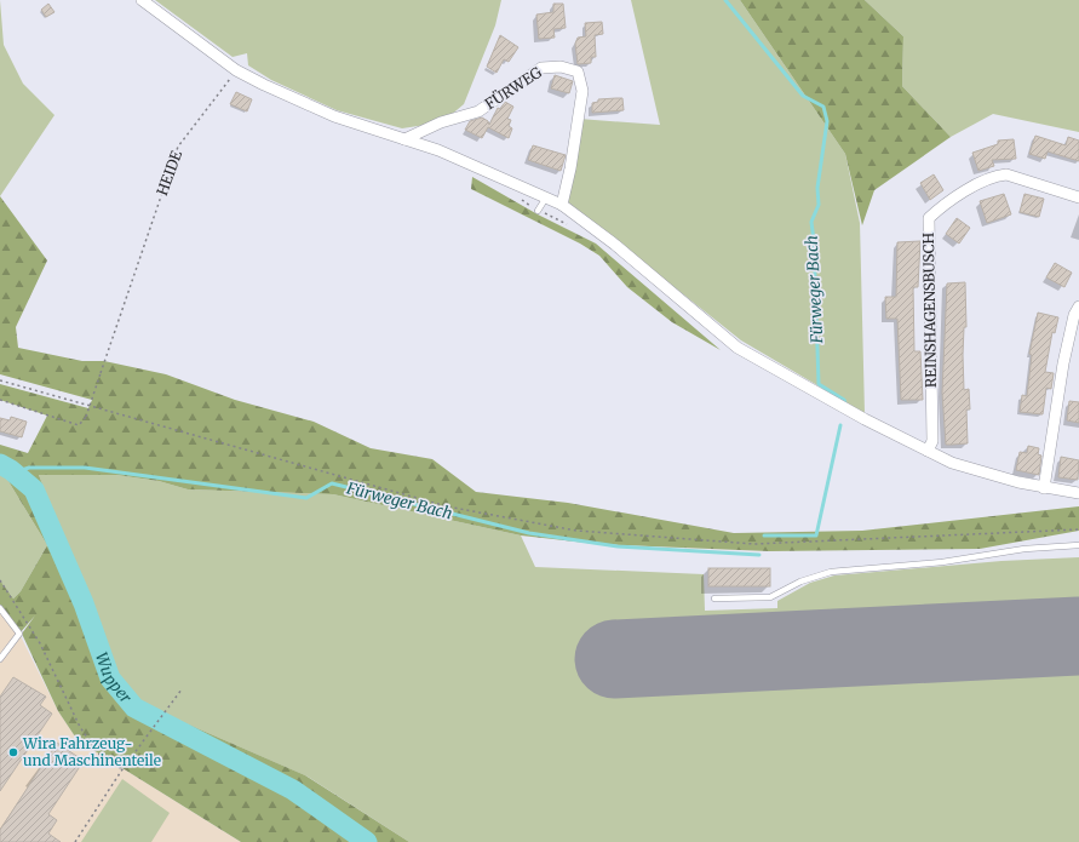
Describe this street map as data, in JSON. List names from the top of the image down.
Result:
{
  "streets": {
    "street": ["FÜRWEG", "REINSHAGENSBUSCH"],
    "path": ["HEIDE"]
  },
  "water": ["Fürweger Bach", "Wupper"],
  "places": ["Wira Fahrzeug- und Maschinenteile"]
}
